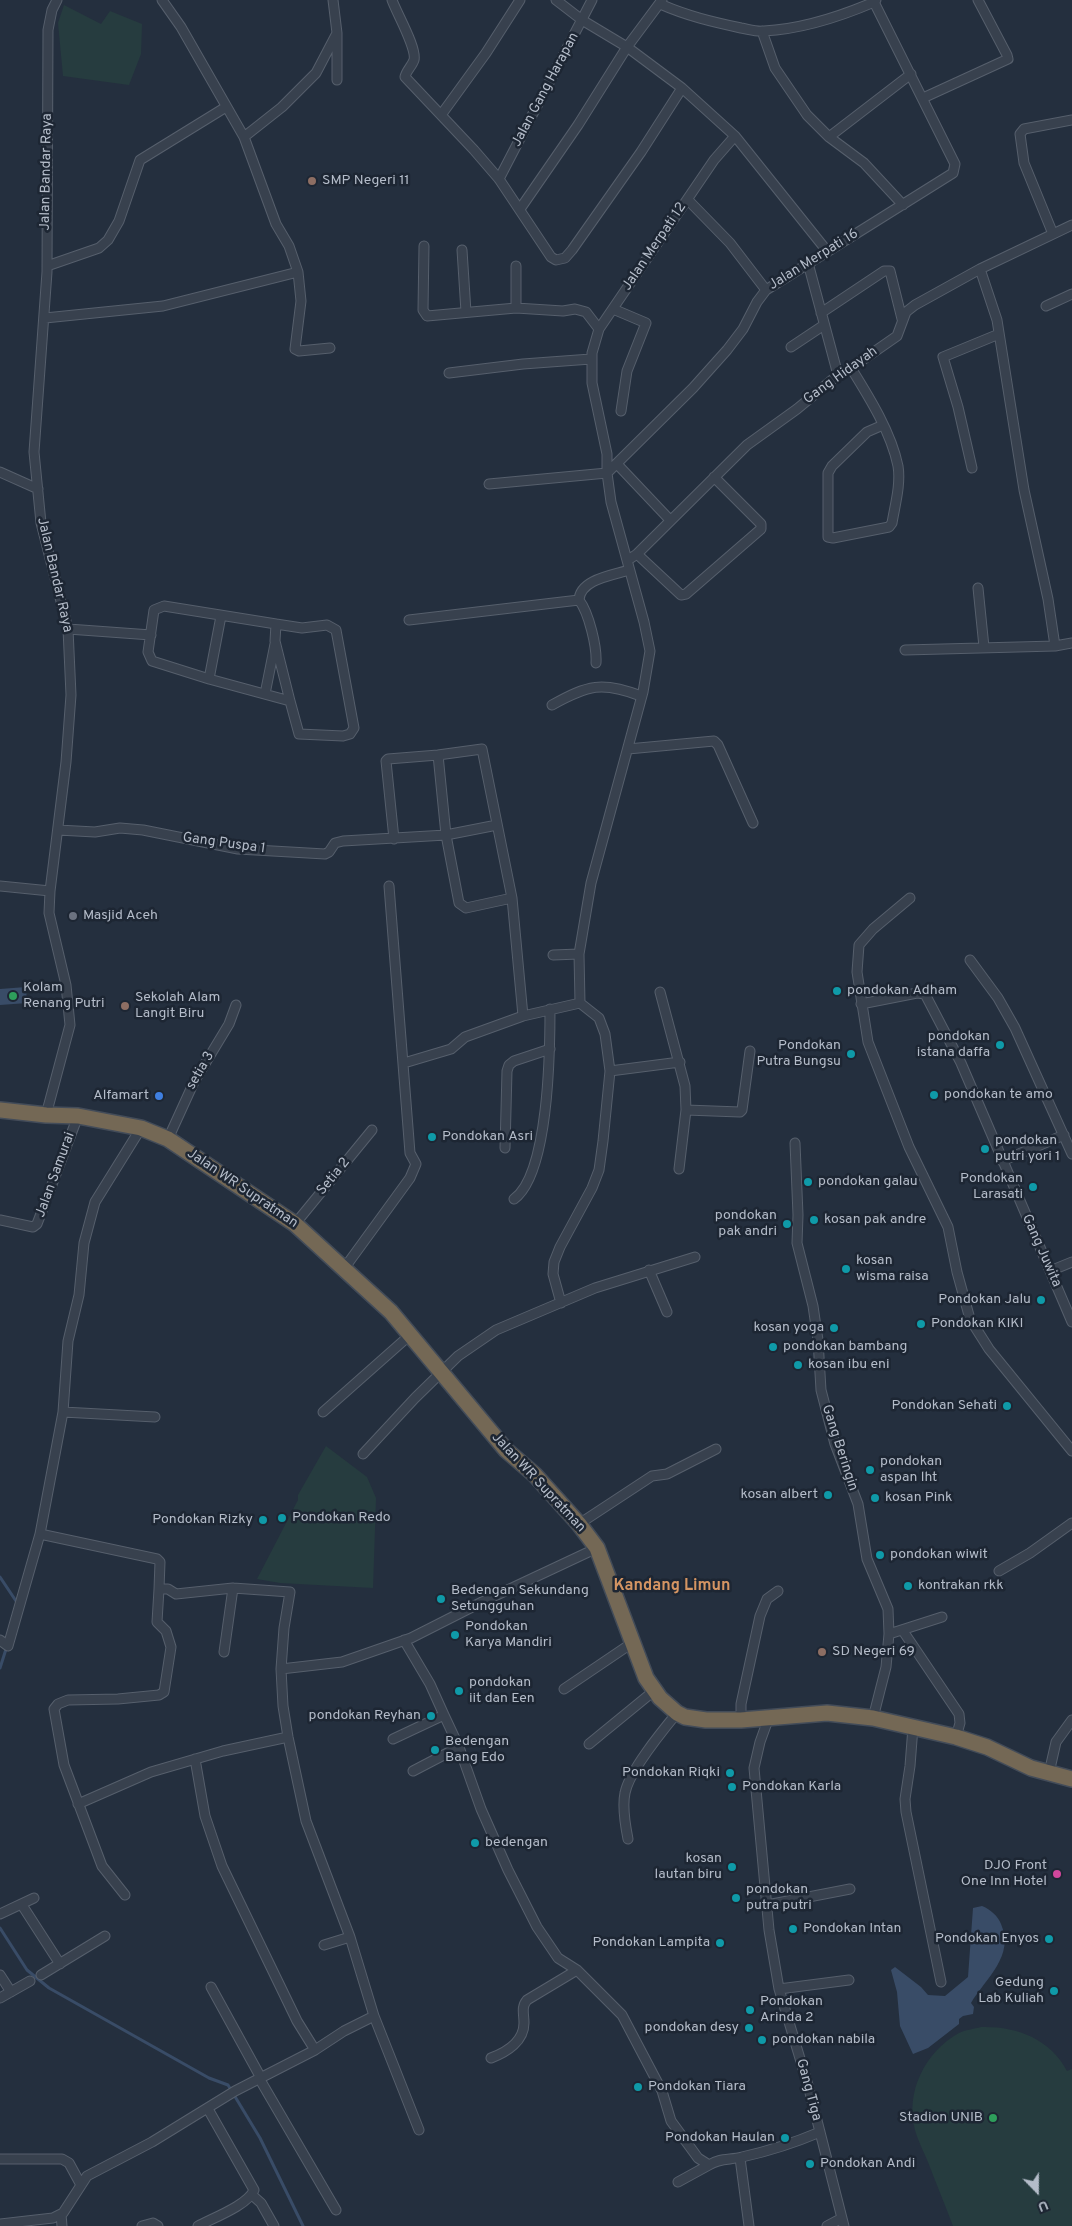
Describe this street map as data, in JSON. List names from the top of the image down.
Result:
{
  "streets": {
    "highway": ["Jalan WR Supratman"],
    "street": [
      "Jalan Gang Harapan",
      "Jalan Bandar Raya",
      "Jalan Merpati 12",
      "Jalan Merpati 16",
      "Gang Hidayah",
      "Gang Puspa 1",
      "setia 3",
      "Jalan Samurai",
      "Setia 2",
      "Gang Juwita",
      "Gang Beringin",
      "Gang Tiga"
    ]
  },
  "crossings": [
    ["Jalan Bandar Raya", "Gang Puspa 1"],
    ["Jalan Bandar Raya", "Jalan WR Supratman"],
    ["Jalan Merpati 12", "Jalan Merpati 16"],
    ["Jalan Merpati 12", "Gang Hidayah"],
    ["setia 3", "Jalan WR Supratman"],
    ["Jalan Samurai", "Jalan WR Supratman"],
    ["Setia 2", "Jalan WR Supratman"],
    ["Jalan WR Supratman", "Gang Beringin"],
    ["Jalan WR Supratman", "Gang Tiga"]
  ],
  "districts": ["Kandang Limun"],
  "places": [
    "SMP Negeri 11",
    "Masjid Aceh",
    "pondokan Adham",
    "Kolam Renang Putri",
    "Sekolah Alam Langit Biru",
    "pondokan istana daffa",
    "Pondokan Putra Bungsu",
    "pondokan te amo",
    "Alfamart",
    "Pondokan Asri",
    "pondokan putri yori 1",
    "pondokan galau",
    "Pondokan Larasati",
    "kosan pak andre",
    "pondokan pak andri",
    "kosan wisma raisa",
    "Pondokan Jalu",
    "Pondokan KIKI",
    "kosan yoga",
    "pondokan bambang",
    "kosan ibu eni",
    "Pondokan Sehati",
    "pondokan aspan lht",
    "kosan albert",
    "kosan Pink",
    "Pondokan Redo",
    "Pondokan Rizky",
    "pondokan wiwit",
    "kontrakan rkk",
    "Bedengan Sekundang Setungguhan",
    "Pondokan Karya Mandiri",
    "SD Negeri 69",
    "pondokan iit dan Een",
    "pondokan Reyhan",
    "Bedengan Bang Edo",
    "Pondokan Riqki",
    "Pondokan Karla",
    "bedengan",
    "kosan lautan biru",
    "DJO Front One Inn Hotel",
    "pondokan putra putri",
    "Pondokan Intan",
    "Pondokan Enyos",
    "Pondokan Lampita",
    "Gedung Lab Kuliah",
    "Pondokan Arinda 2",
    "pondokan desy",
    "pondokan nabila",
    "Pondokan Tiara",
    "Stadion UNIB",
    "Pondokan Haulan",
    "Pondokan Andi"
  ],
  "north": "bottom"
}
